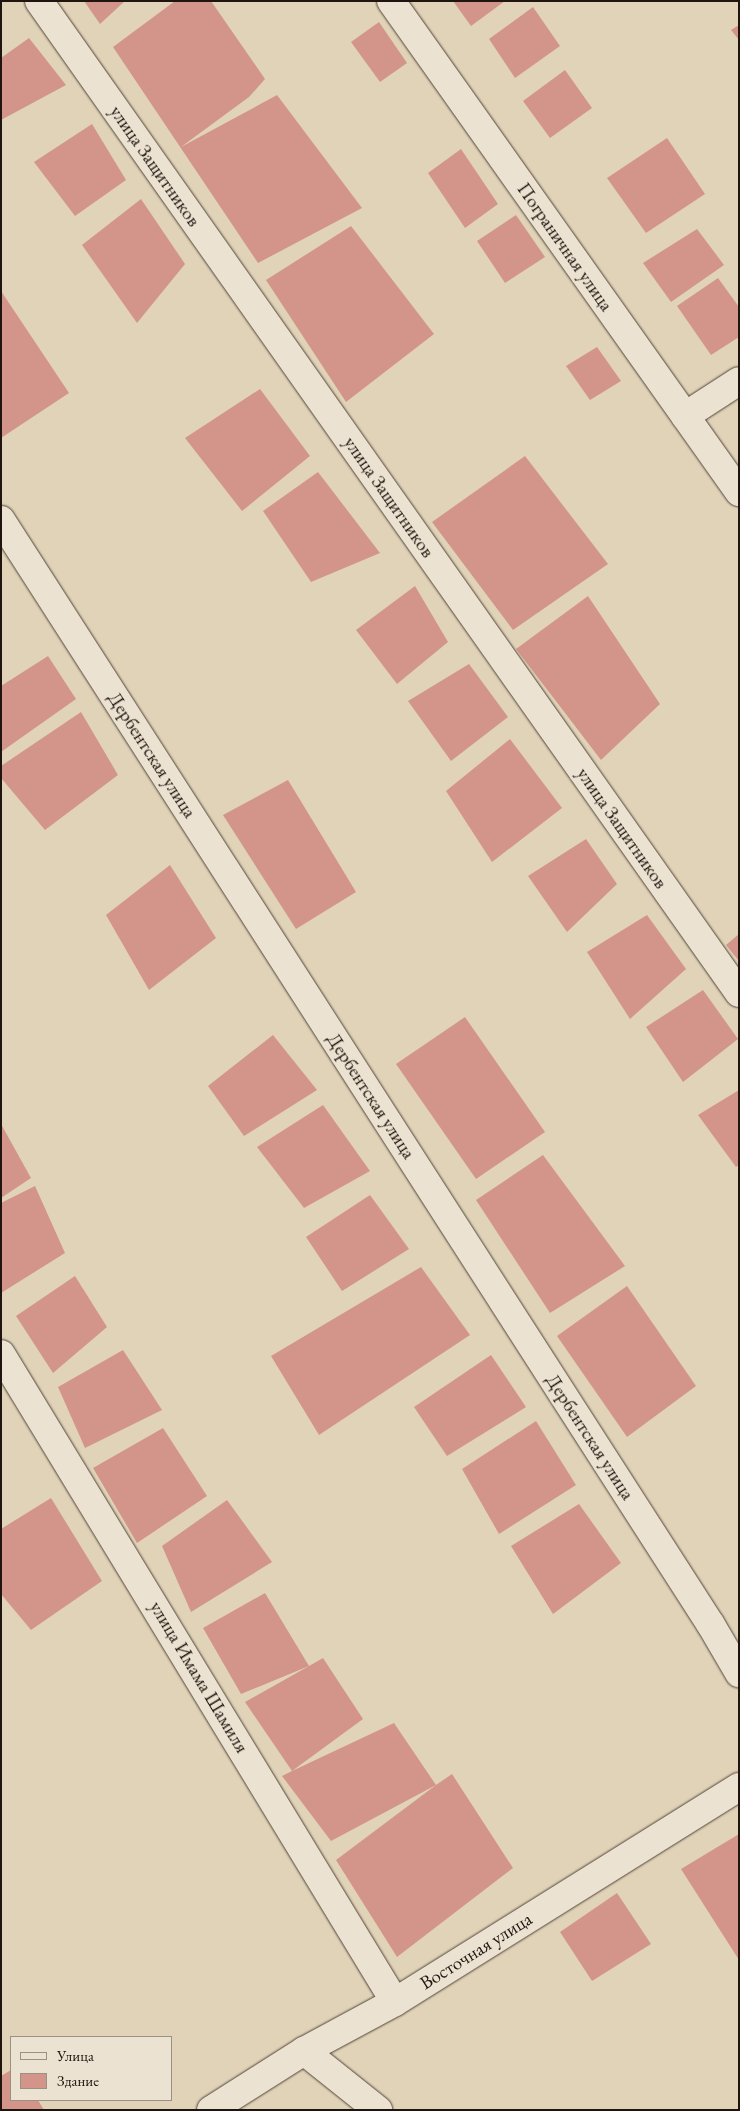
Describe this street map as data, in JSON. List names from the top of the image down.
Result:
{
  "streets": {
    "street": [
      "улица Защитников",
      "Пограничная улица",
      "Дербентская улица",
      "улица Имама Шамиля",
      "Восточная улица"
    ]
  },
  "crossings": [
    ["улица Имама Шамиля", "Восточная улица"]
  ],
  "legend": ["Улица", "Здание"]
}
